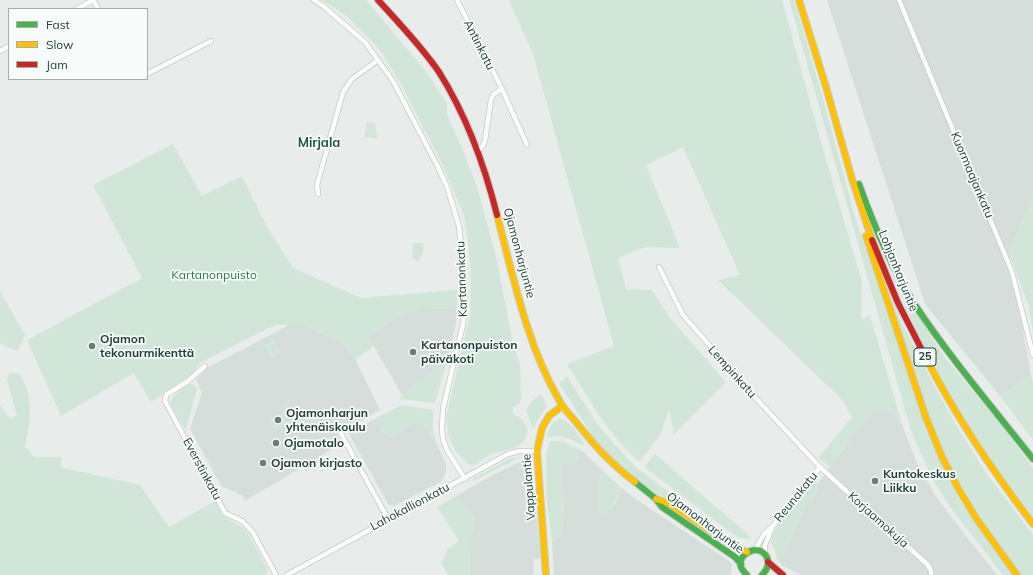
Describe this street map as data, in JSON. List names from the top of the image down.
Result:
{
  "streets": {
    "main road": [
      "Ojamonharjuntie",
      "Lohjanharjuntie",
      "25",
      "Vappulantie"
    ],
    "street": [
      "Antinkatu",
      "Kuormaajankatu",
      "Kartanonkatu",
      "Lempinkatu",
      "Everstinkatu",
      "Reunakatu",
      "Lahokallionkatu",
      "Korjaamokuja"
    ]
  },
  "crossings": [
    ["Ojamonharjuntie", "Vappulantie"],
    ["Kartanonkatu", "Lahokallionkatu"],
    ["Lempinkatu", "Reunakatu"],
    ["Lempinkatu", "Korjaamokuja"],
    ["Vappulantie", "Lahokallionkatu"],
    ["Reunakatu", "Korjaamokuja"]
  ],
  "districts": ["Mirjala"],
  "parks": ["Kartanonpuisto"],
  "places": [
    "Ojamon tekonurmikenttä",
    "Kartanonpuiston päiväkoti",
    "Ojamonharjun yhtenäiskoulu",
    "Ojamotalo",
    "Ojamon kirjasto",
    "Kuntokeskus Liikku"
  ],
  "legend": ["Fast", "Slow", "Jam"]
}
